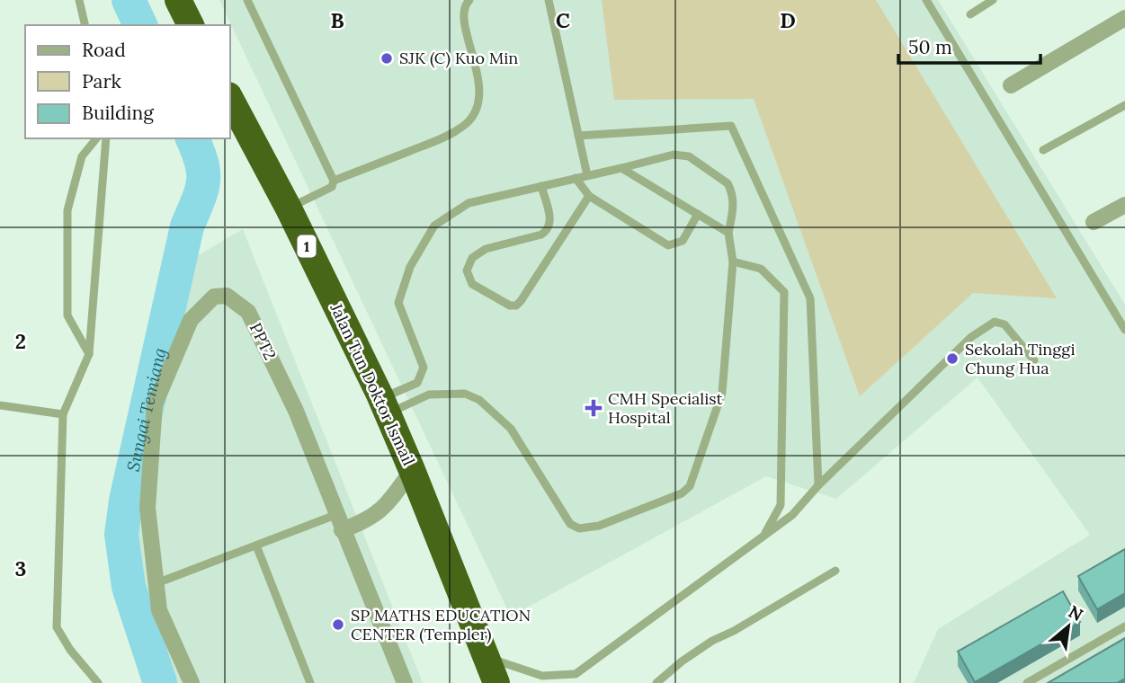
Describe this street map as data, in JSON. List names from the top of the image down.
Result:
{
  "streets": {
    "highway": ["1", "Jalan Tun Doktor Ismail"],
    "street": ["PPT2"]
  },
  "water": ["Sungai Temiang"],
  "places": {
    "other": ["SJK (C) Kuo Min", "Sekolah Tinggi Chung Hua", "SP MATHS EDUCATION CENTER (Templer)"],
    "health": ["CMH Specialist Hospital"]
  },
  "legend": ["Road", "Park", "Building"],
  "scale_bar": "50 m",
  "north": "top right",
  "grid": {
    "columns": ["B", "C", "D"],
    "rows": ["2", "3"]
  }
}
